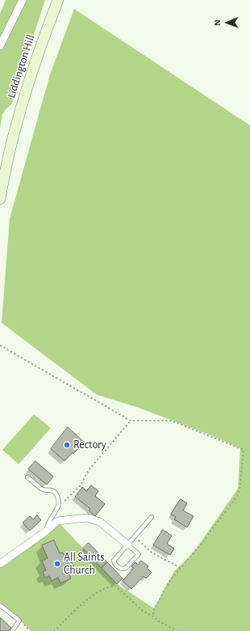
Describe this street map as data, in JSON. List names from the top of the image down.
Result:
{
  "streets": {
    "main road": ["Liddington Hill"]
  },
  "places": ["Rectory", "All Saints Church"],
  "north": "left"
}
